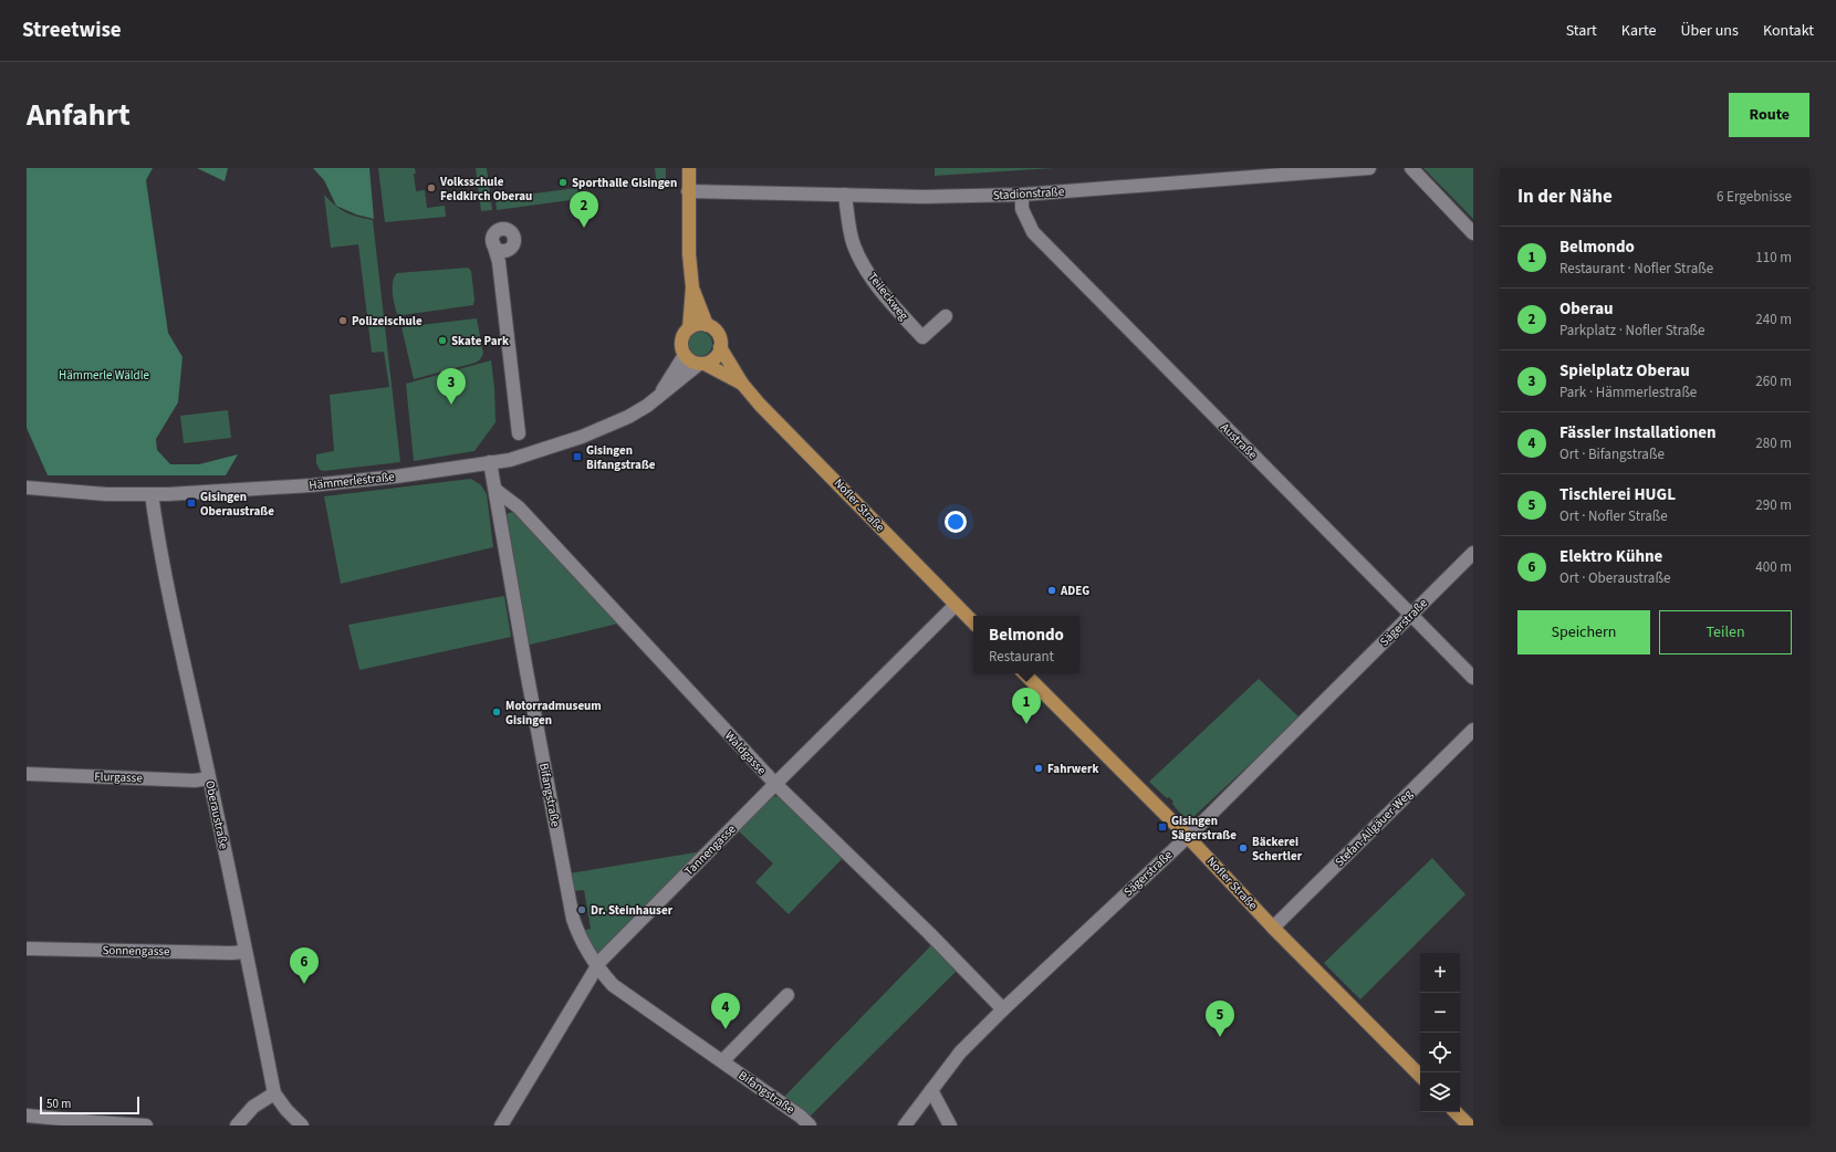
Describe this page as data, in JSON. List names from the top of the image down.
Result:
{
  "streets": {
    "main road": ["Nofler Straße"],
    "street": [
      "Stadionstraße",
      "Teileckweg",
      "Austraße",
      "Hämmerlestraße",
      "Sägerstraße",
      "Waldgasse",
      "Flurgasse",
      "Bifangstraße",
      "Oberaustraße",
      "Stefan-Allgäuer-Weg",
      "Tannengasse",
      "Sonnengasse"
    ]
  },
  "crossings": [
    ["Stadionstraße", "Teileckweg"],
    ["Stadionstraße", "Austraße"],
    ["Stadionstraße", "Nofler Straße"],
    ["Austraße", "Sägerstraße"],
    ["Hämmerlestraße", "Nofler Straße"],
    ["Hämmerlestraße", "Bifangstraße"],
    ["Hämmerlestraße", "Oberaustraße"],
    ["Nofler Straße", "Sägerstraße"],
    ["Nofler Straße", "Stefan-Allgäuer-Weg"],
    ["Nofler Straße", "Tannengasse"],
    ["Sägerstraße", "Waldgasse"],
    ["Waldgasse", "Bifangstraße"],
    ["Waldgasse", "Tannengasse"],
    ["Flurgasse", "Oberaustraße"],
    ["Bifangstraße", "Tannengasse"],
    ["Oberaustraße", "Sonnengasse"]
  ],
  "parks": ["Hämmerle Wäldle"],
  "places": {
    "other": [
      "Sporthalle Gisingen",
      "Volksschule Feldkirch Oberau",
      "Polizeischule",
      "Skate Park",
      "ADEG",
      "Motorradmuseum Gisingen",
      "Fahrwerk",
      "Bäckerei Schertler",
      "Dr. Steinhauser"
    ],
    "transit": ["Gisingen Bifangstraße", "Gisingen Oberaustraße", "Gisingen Sägerstraße"]
  },
  "scale_bar": "50 m",
  "page": {
    "header": "Streetwise",
    "nav": [
      "Start",
      "Karte",
      "Über uns",
      "Kontakt"
    ],
    "title": "Anfahrt",
    "buttons": [
      "Route",
      ["Speichern", "Teilen"]
    ],
    "heading": ["In der Nähe", "6 Ergebnisse"],
    "pins": [
      "2",
      "3",
      "1",
      "6",
      "4",
      "5"
    ],
    "list": [
      {
        "mark": "1",
        "name": "Belmondo",
        "note": "Restaurant · Nofler Straße",
        "value": "110 m"
      },
      {
        "mark": "2",
        "name": "Oberau",
        "note": "Parkplatz · Nofler Straße",
        "value": "240 m"
      },
      {
        "mark": "3",
        "name": "Spielplatz Oberau",
        "note": "Park · Hämmerlestraße",
        "value": "260 m"
      },
      {
        "mark": "4",
        "name": "Fässler Installationen",
        "note": "Ort · Bifangstraße",
        "value": "280 m"
      },
      {
        "mark": "5",
        "name": "Tischlerei HUGL",
        "note": "Ort · Nofler Straße",
        "value": "290 m"
      },
      {
        "mark": "6",
        "name": "Elektro Kühne",
        "note": "Ort · Oberaustraße",
        "value": "400 m"
      }
    ],
    "popup": ["Belmondo", "Restaurant"],
    "map_buttons": ["+", "−"],
    "scale": "50 m"
  }
}
